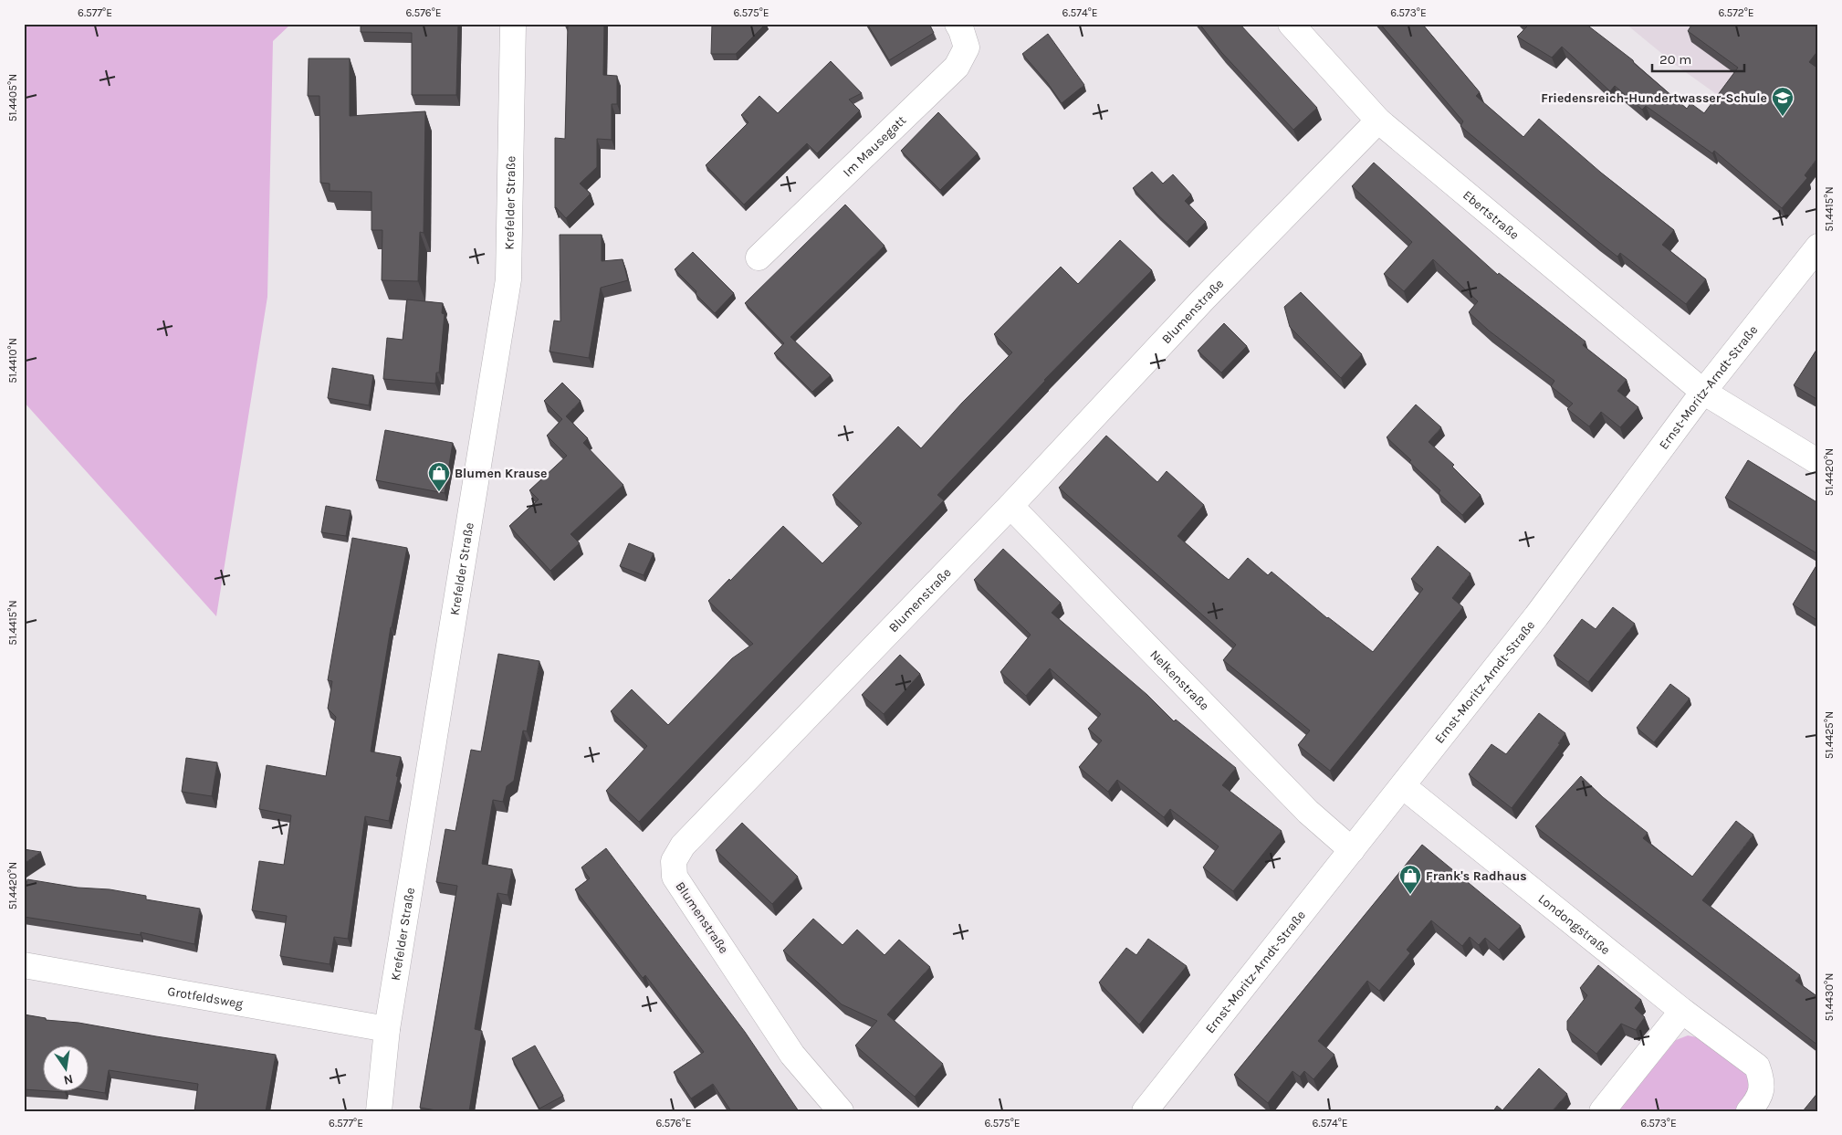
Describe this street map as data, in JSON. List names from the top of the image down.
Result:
{
  "streets": {
    "street": [
      "Im Mausegatt",
      "Krefelder Straße",
      "Ebertstraße",
      "Blumenstraße",
      "Ernst-Moritz-Arndt-Straße",
      "Nelkenstraße",
      "Londongstraße",
      "Grotfeldsweg"
    ]
  },
  "crossings": [
    ["Krefelder Straße", "Grotfeldsweg"],
    ["Ebertstraße", "Blumenstraße"],
    ["Ebertstraße", "Ernst-Moritz-Arndt-Straße"],
    ["Blumenstraße", "Nelkenstraße"],
    ["Ernst-Moritz-Arndt-Straße", "Nelkenstraße"],
    ["Ernst-Moritz-Arndt-Straße", "Londongstraße"]
  ],
  "places": {
    "school or university": ["Friedensreich-Hundertwasser-Schule"],
    "shop": ["Blumen Krause", "Frank's Radhaus"]
  },
  "scale_bar": "20 m",
  "north": "bottom",
  "coordinates": [
    "6.577°E",
    "6.576°E",
    "6.575°E",
    "6.574°E",
    "6.573°E",
    "6.572°E",
    "51.4405°N",
    "51.4415°N",
    "51.4410°N",
    "51.4420°N",
    "51.4425°N",
    "51.4430°N"
  ]
}
